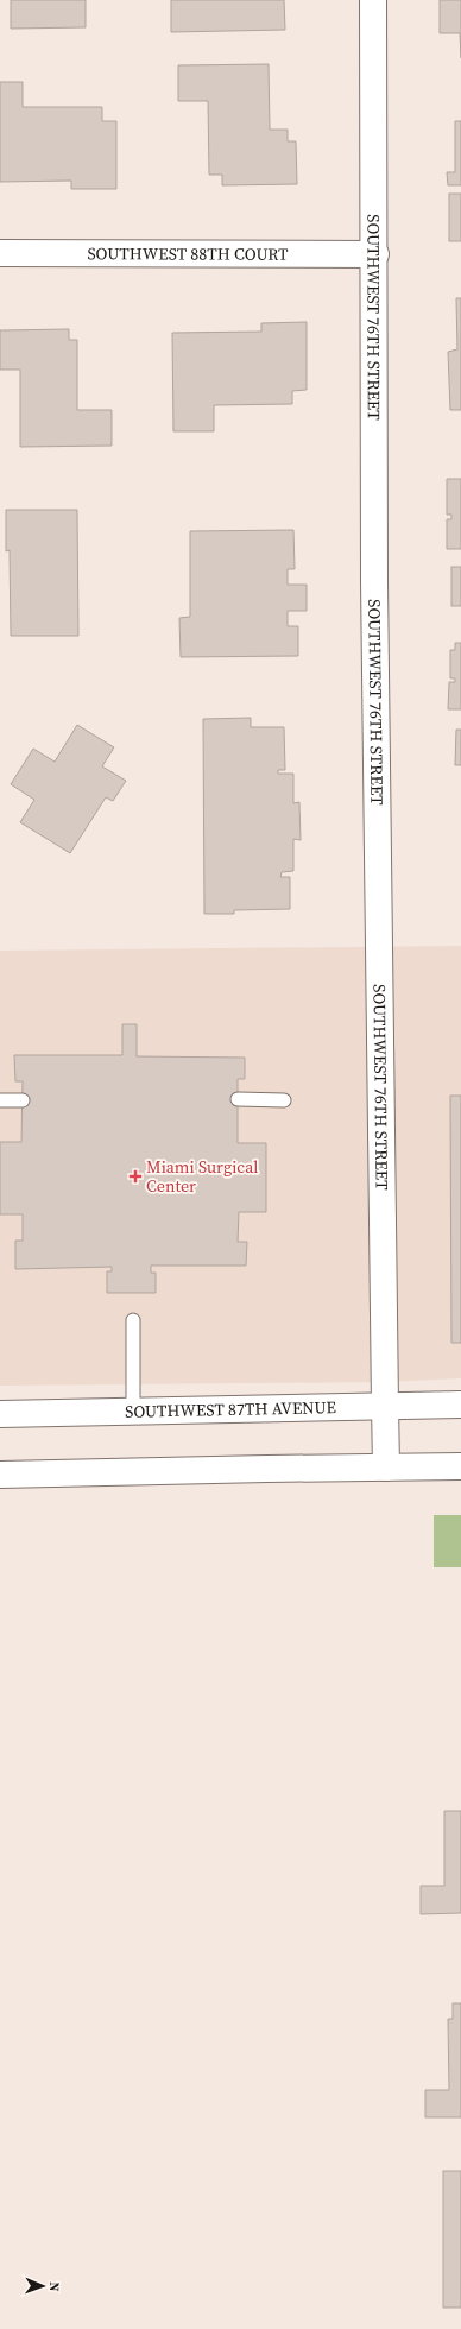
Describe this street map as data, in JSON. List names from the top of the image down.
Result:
{
  "streets": {
    "street": ["SOUTHWEST 88TH COURT", "SOUTHWEST 76TH STREET", "SOUTHWEST 87TH AVENUE"]
  },
  "crossings": [
    ["SOUTHWEST 88TH COURT", "SOUTHWEST 76TH STREET"],
    ["SOUTHWEST 76TH STREET", "SOUTHWEST 87TH AVENUE"]
  ],
  "places": {
    "health": ["Miami Surgical Center"]
  },
  "north": "right"
}
